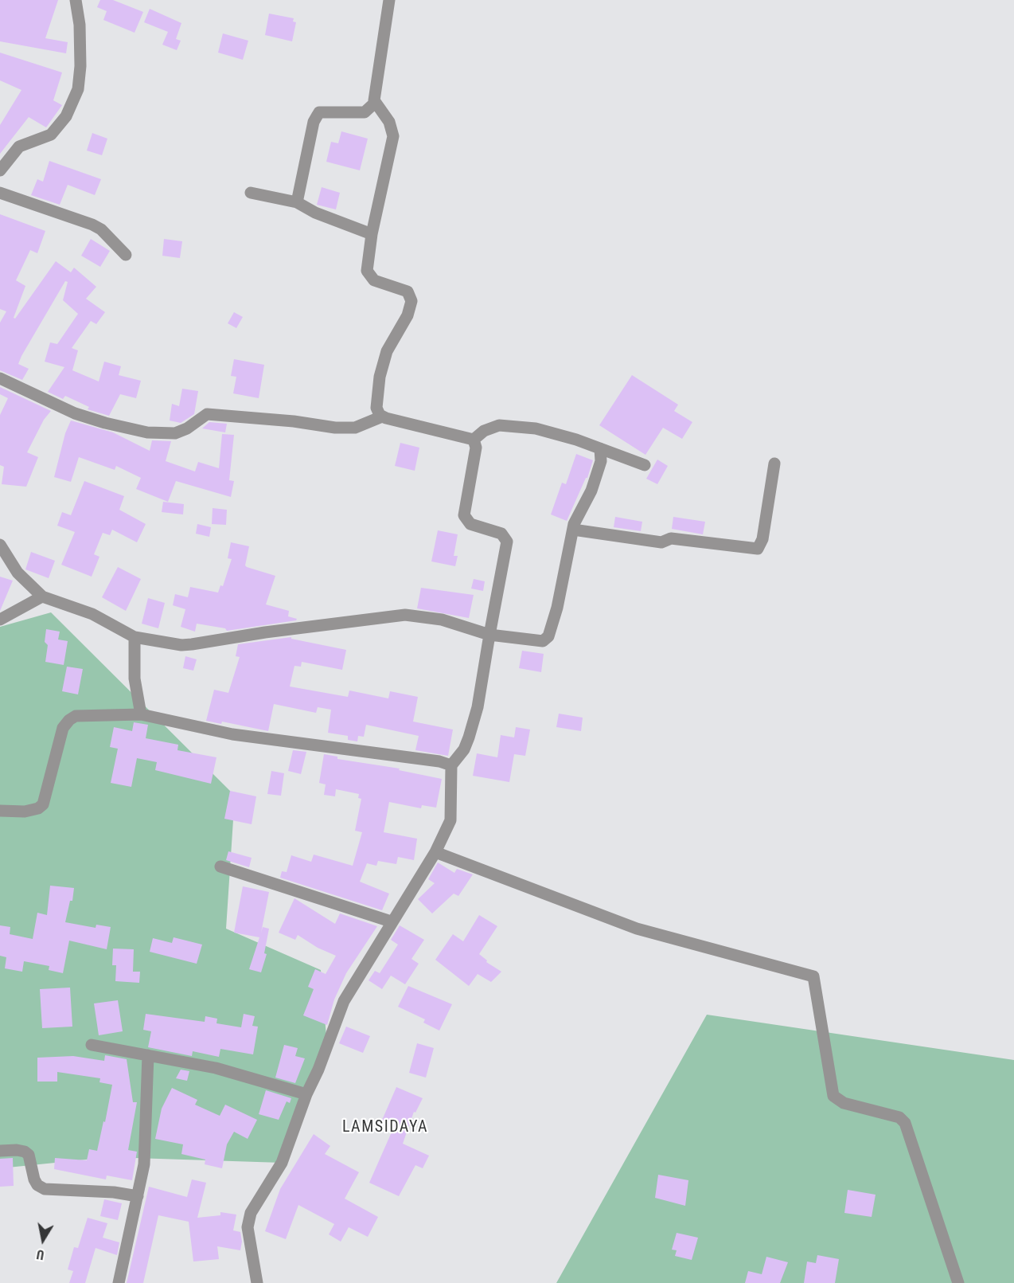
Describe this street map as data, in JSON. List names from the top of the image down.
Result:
{
  "districts": ["LAMSIDAYA"],
  "north": "bottom"
}
